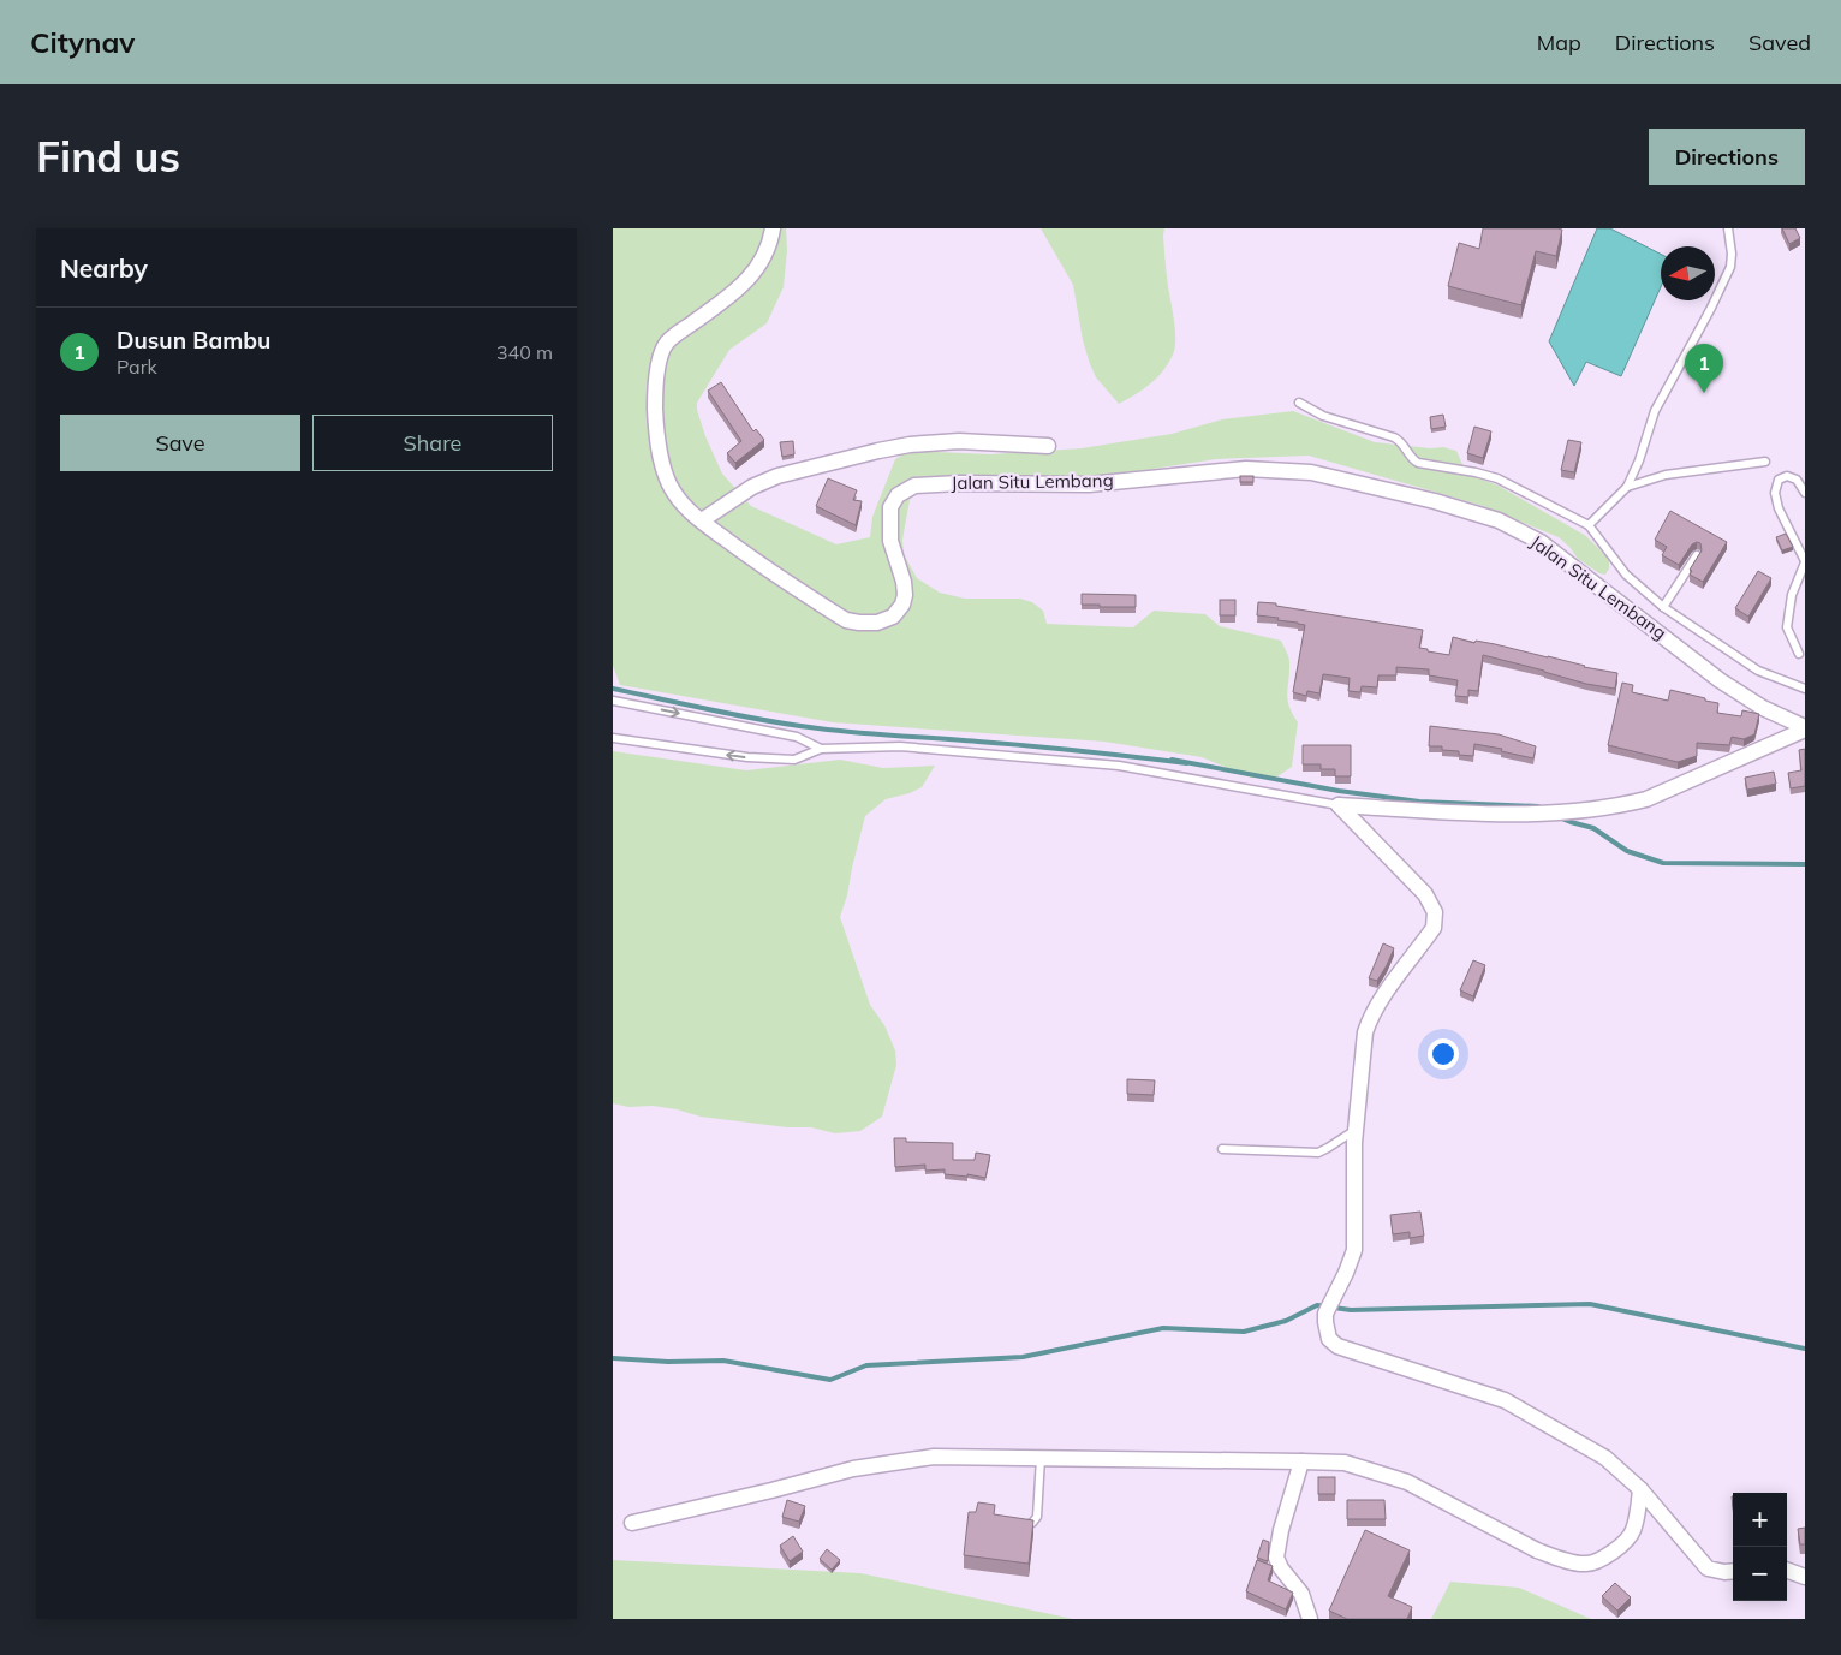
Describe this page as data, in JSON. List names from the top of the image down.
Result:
{
  "streets": {
    "street": ["Jalan Situ Lembang"]
  },
  "north": "left",
  "page": {
    "header": "Citynav",
    "nav": ["Map", "Directions", "Saved"],
    "buttons": [
      "Directions",
      ["Save", "Share"]
    ],
    "title": "Find us",
    "heading": "Nearby",
    "list": [
      {
        "mark": "1",
        "name": "Dusun Bambu",
        "note": "Park",
        "value": "340 m"
      }
    ],
    "pins": "1",
    "map_buttons": ["+", "−"]
  }
}
